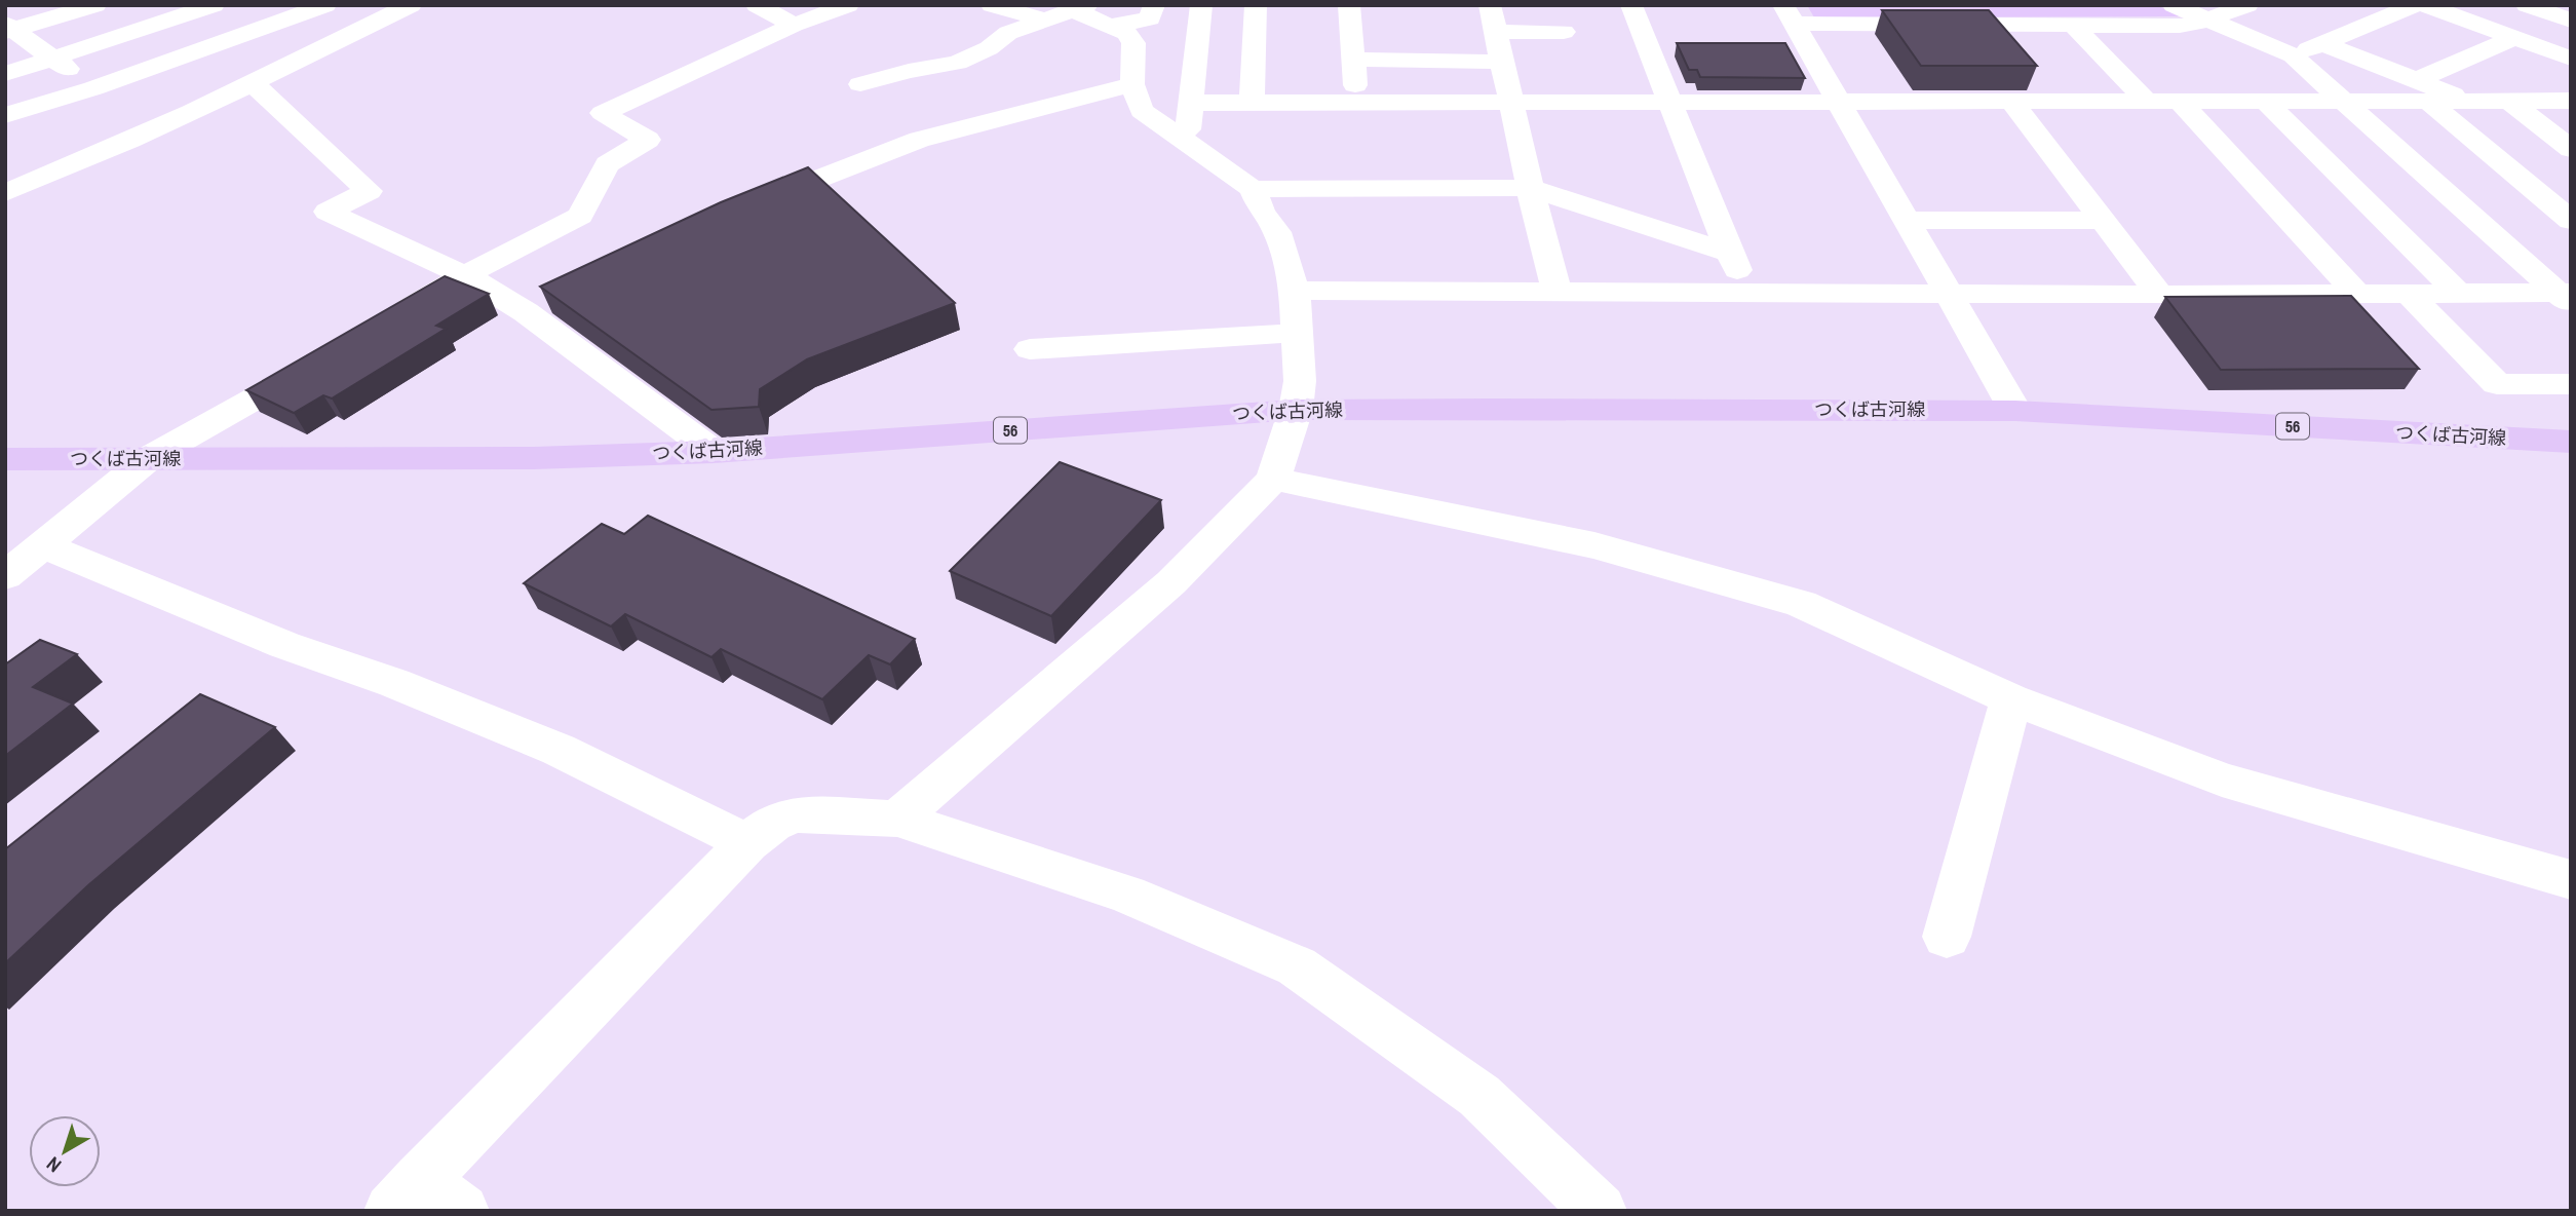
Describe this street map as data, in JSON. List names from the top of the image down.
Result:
{
  "streets": {
    "main road": ["つくば古河線", "56"]
  },
  "north": "bottom left"
}
